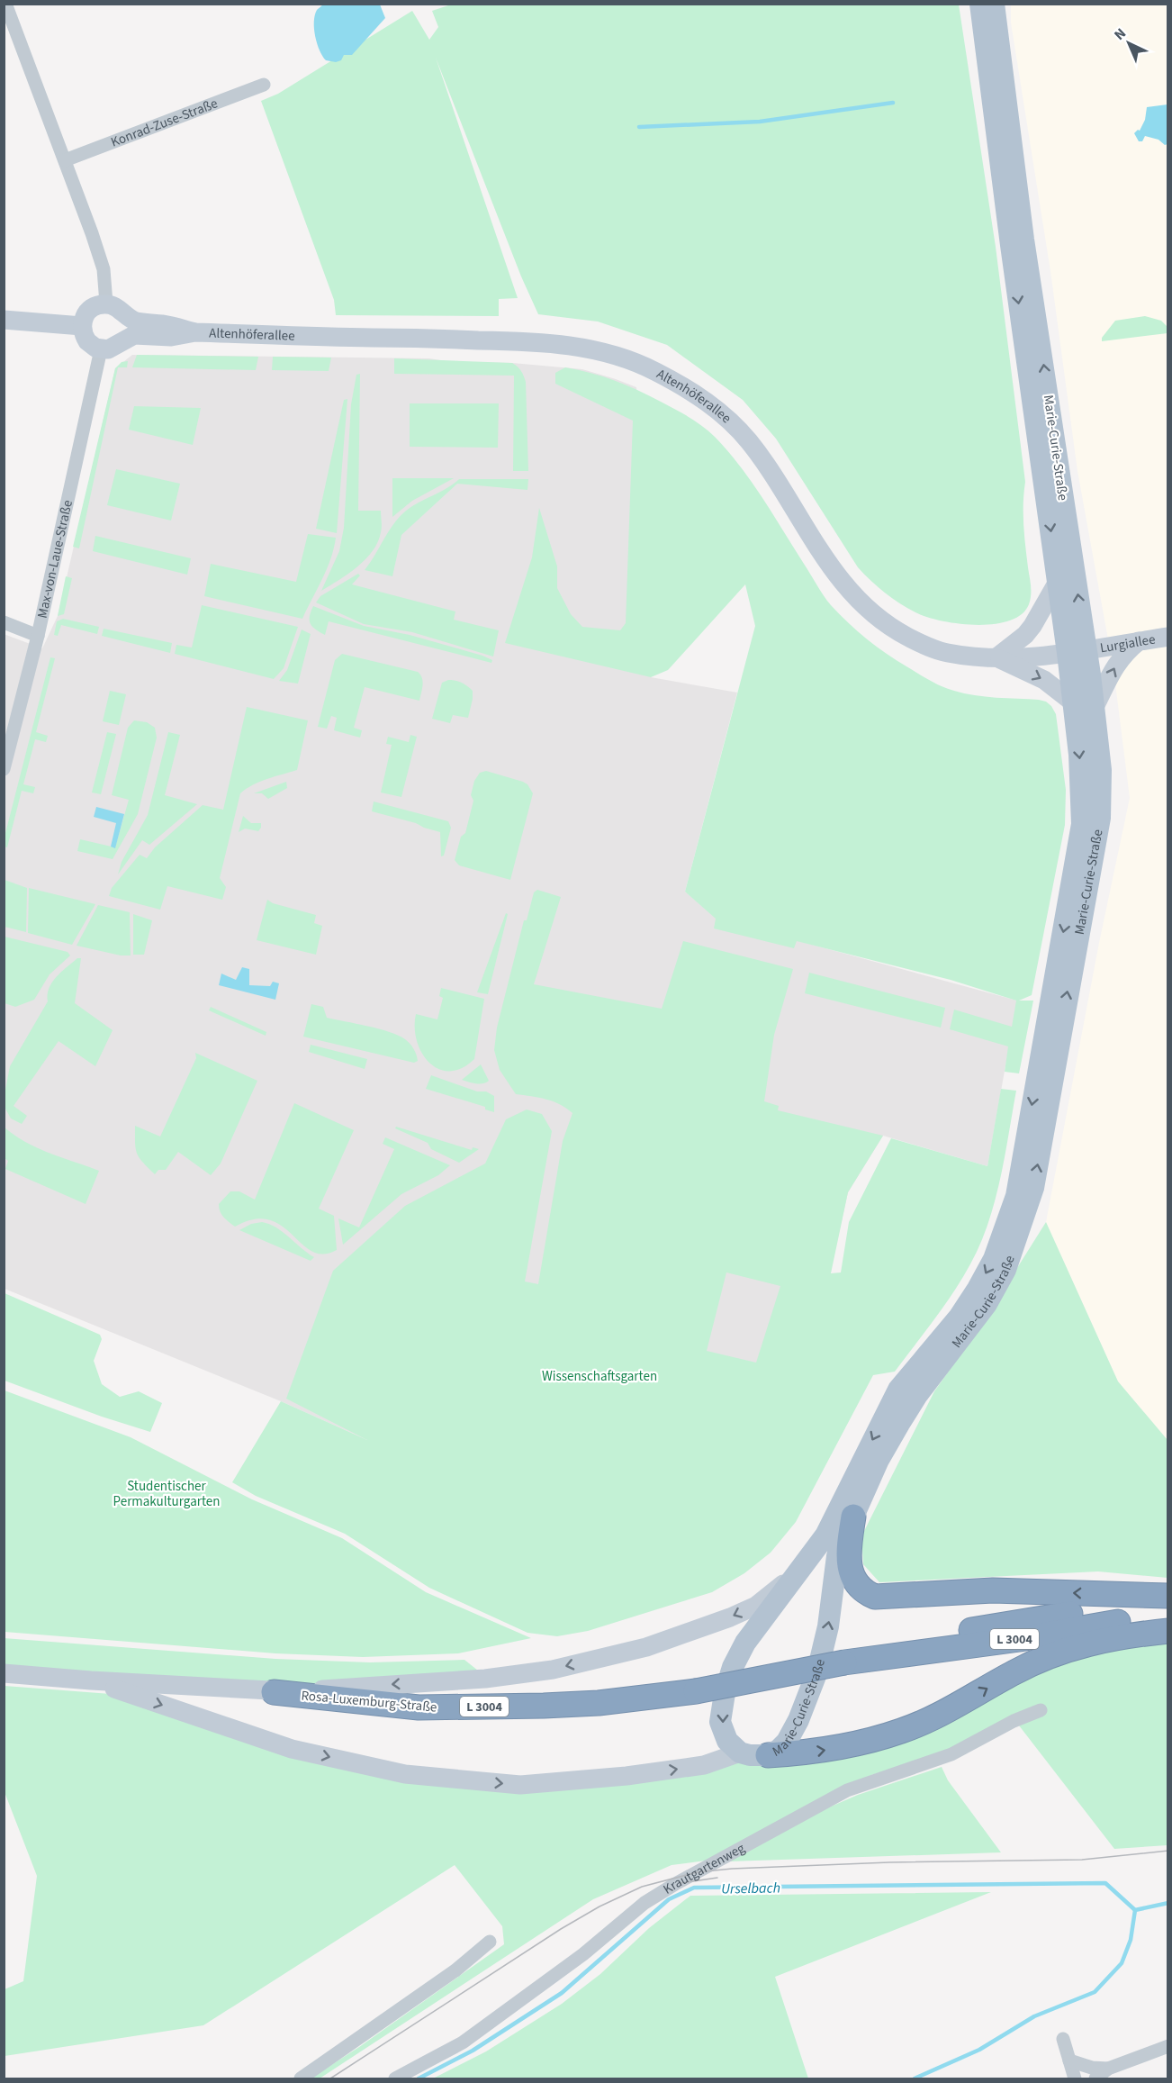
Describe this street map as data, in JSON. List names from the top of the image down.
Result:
{
  "streets": {
    "highway": ["L 3004", "Rosa-Luxemburg-Straße"],
    "main road": ["Marie-Curie-Straße"],
    "street": [
      "Konrad-Zuse-Straße",
      "Altenhöferallee",
      "Max-von-Laue-Straße",
      "Lurgiallee",
      "Krautgartenweg"
    ]
  },
  "crossings": [
    ["Altenhöferallee", "Marie-Curie-Straße"],
    ["Altenhöferallee", "Max-von-Laue-Straße"],
    ["Altenhöferallee", "Lurgiallee"],
    ["Marie-Curie-Straße", "Lurgiallee"]
  ],
  "water": ["Urselbach"],
  "parks": ["Wissenschaftsgarten", "Studentischer Permakulturgarten"],
  "north": "top left"
}
